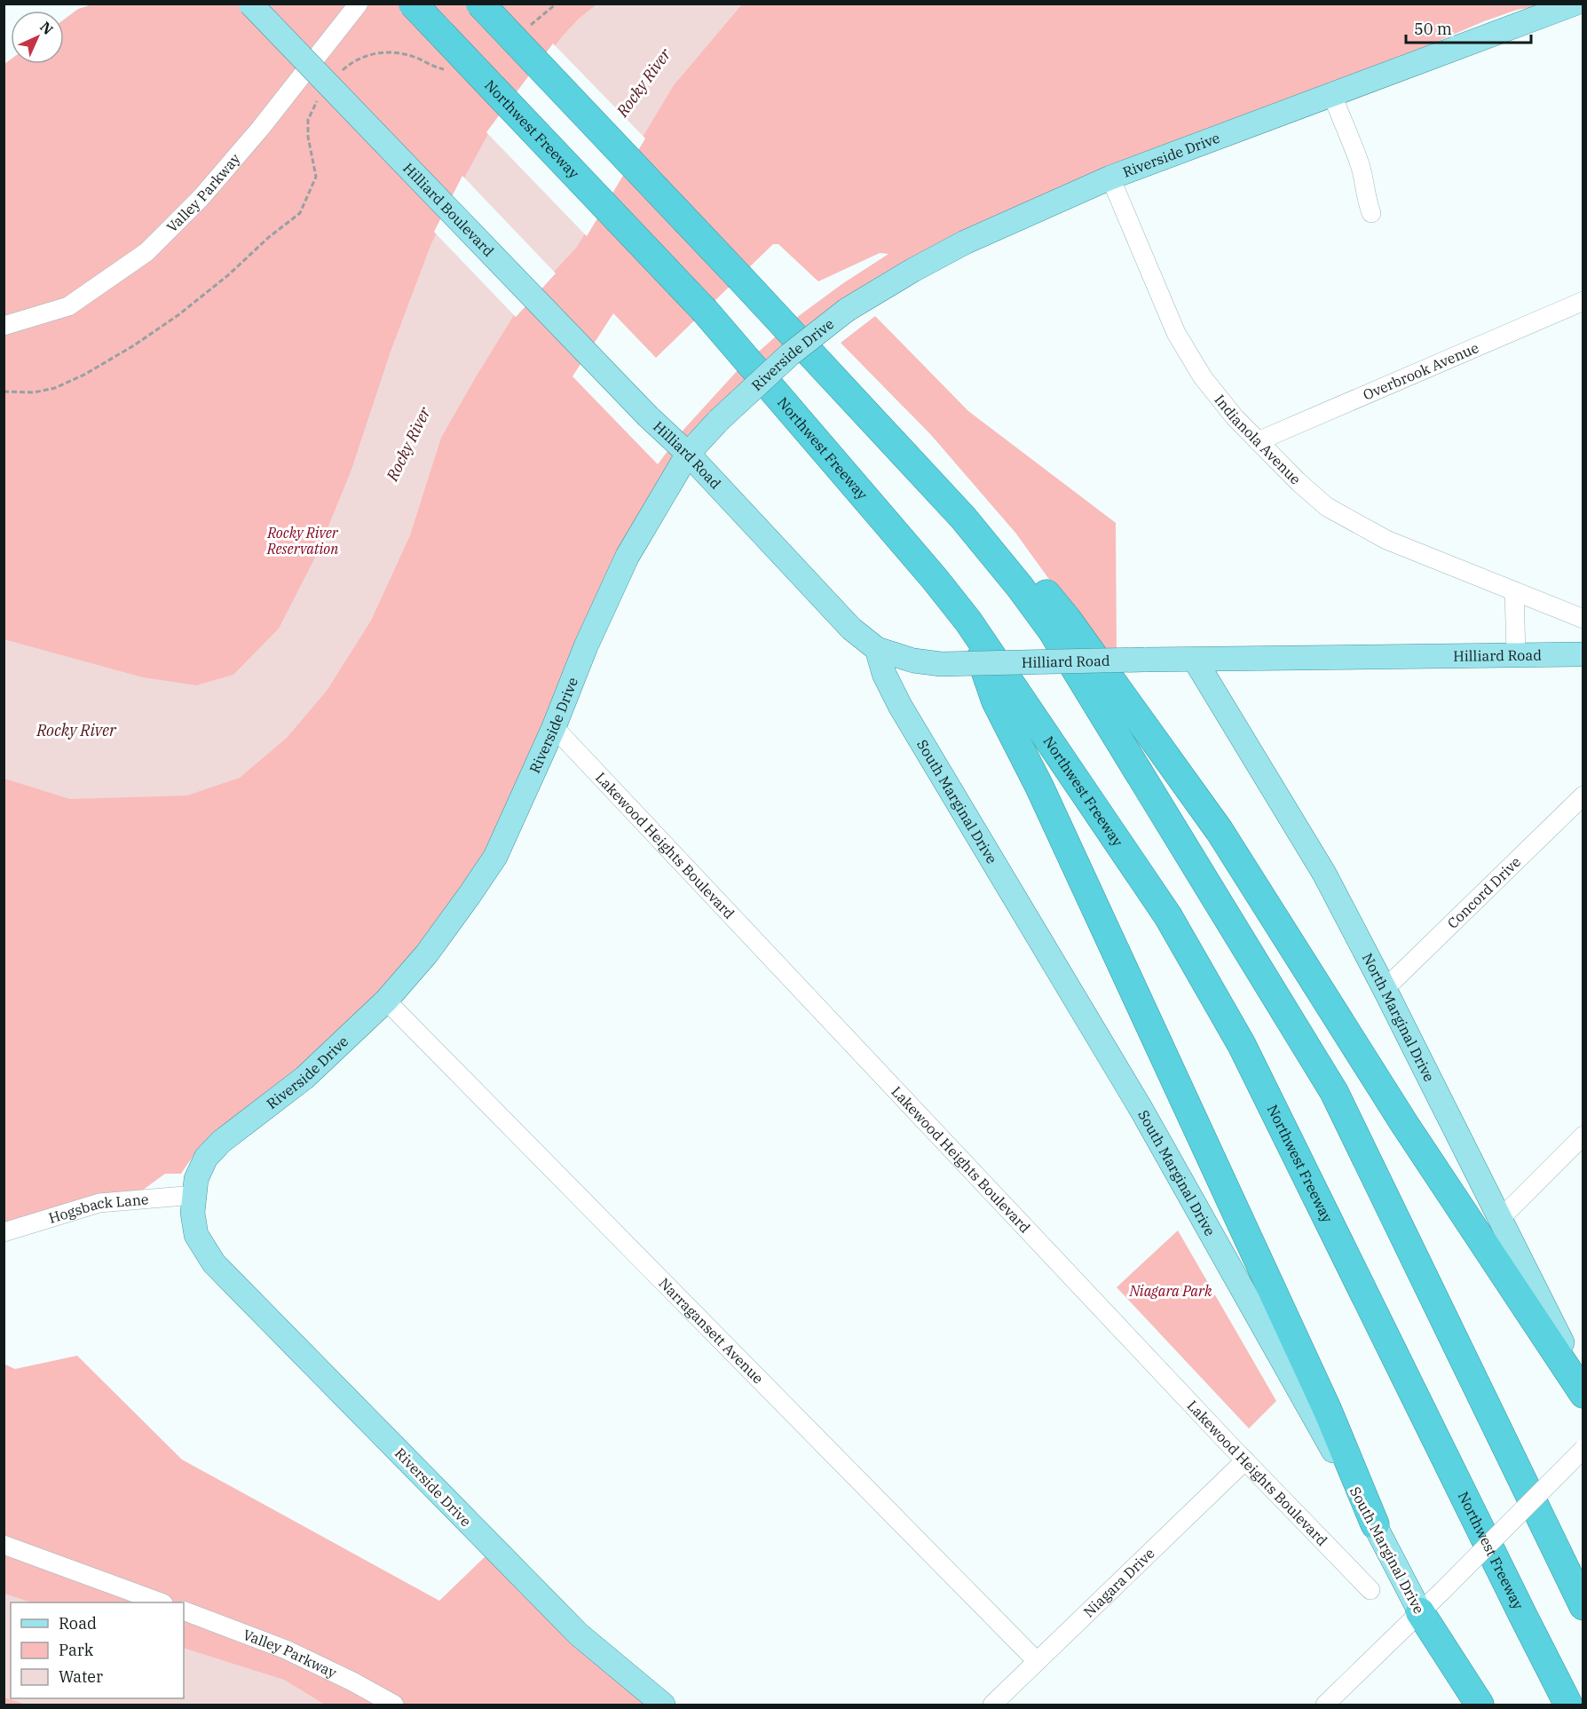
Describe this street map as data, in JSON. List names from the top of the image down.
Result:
{
  "streets": {
    "highway": ["Northwest Freeway"],
    "main road": [
      "Riverside Drive",
      "Hilliard Boulevard",
      "Hilliard Road",
      "South Marginal Drive",
      "North Marginal Drive"
    ],
    "street": [
      "Valley Parkway",
      "Overbrook Avenue",
      "Indianola Avenue",
      "Lakewood Heights Boulevard",
      "Concord Drive",
      "Hogsback Lane",
      "Narragansett Avenue",
      "Niagara Drive"
    ]
  },
  "crossings": [
    ["Riverside Drive", "Indianola Avenue"],
    ["Riverside Drive", "Hilliard Road"],
    ["Riverside Drive", "Lakewood Heights Boulevard"],
    ["Riverside Drive", "Hogsback Lane"],
    ["Riverside Drive", "Narragansett Avenue"],
    ["Hilliard Boulevard", "Hilliard Road"],
    ["Overbrook Avenue", "Indianola Avenue"],
    ["Hilliard Road", "South Marginal Drive"],
    ["Hilliard Road", "North Marginal Drive"],
    ["Lakewood Heights Boulevard", "Niagara Drive"],
    ["Concord Drive", "North Marginal Drive"],
    ["Narragansett Avenue", "Niagara Drive"]
  ],
  "water": ["Rocky River"],
  "parks": ["Rocky River Reservation", "Niagara Park"],
  "legend": ["Road", "Park", "Water"],
  "scale_bar": "50 m",
  "north": "top right"
}
